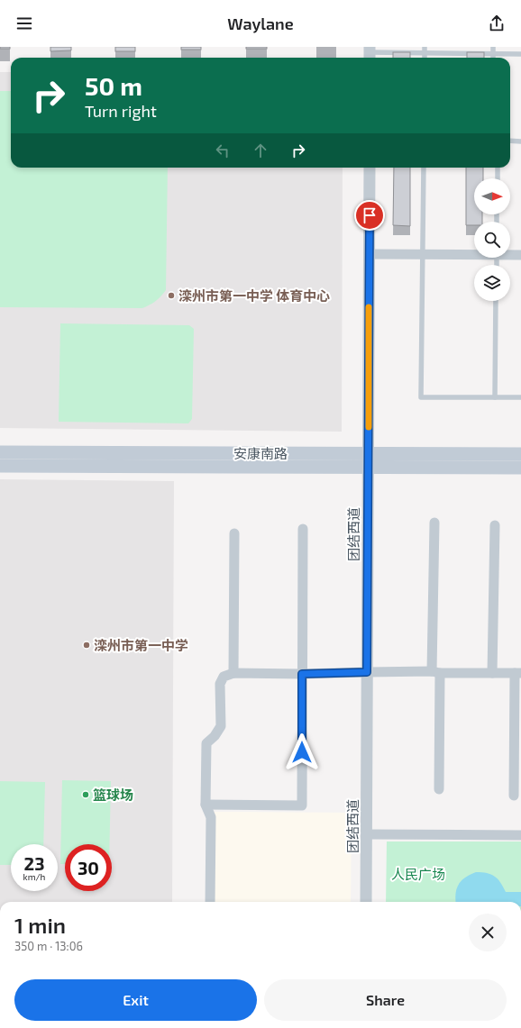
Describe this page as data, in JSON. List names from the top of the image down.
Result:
{
  "streets": {
    "main road": ["安康南路"],
    "street": ["团结西道"]
  },
  "crossings": [
    ["安康南路", "团结西道"]
  ],
  "parks": ["人民广场"],
  "places": ["滦州市第一中学 体育中心", "滦州市第一中学", "篮球场"],
  "north": "right",
  "page": {
    "header": "Waylane",
    "turn": ["50 m", "Turn right"],
    "speed": "23 km/h",
    "limit": "30",
    "heading": ["1 min", "350 m · 13:06"],
    "buttons": ["Exit", "Share"]
  }
}
